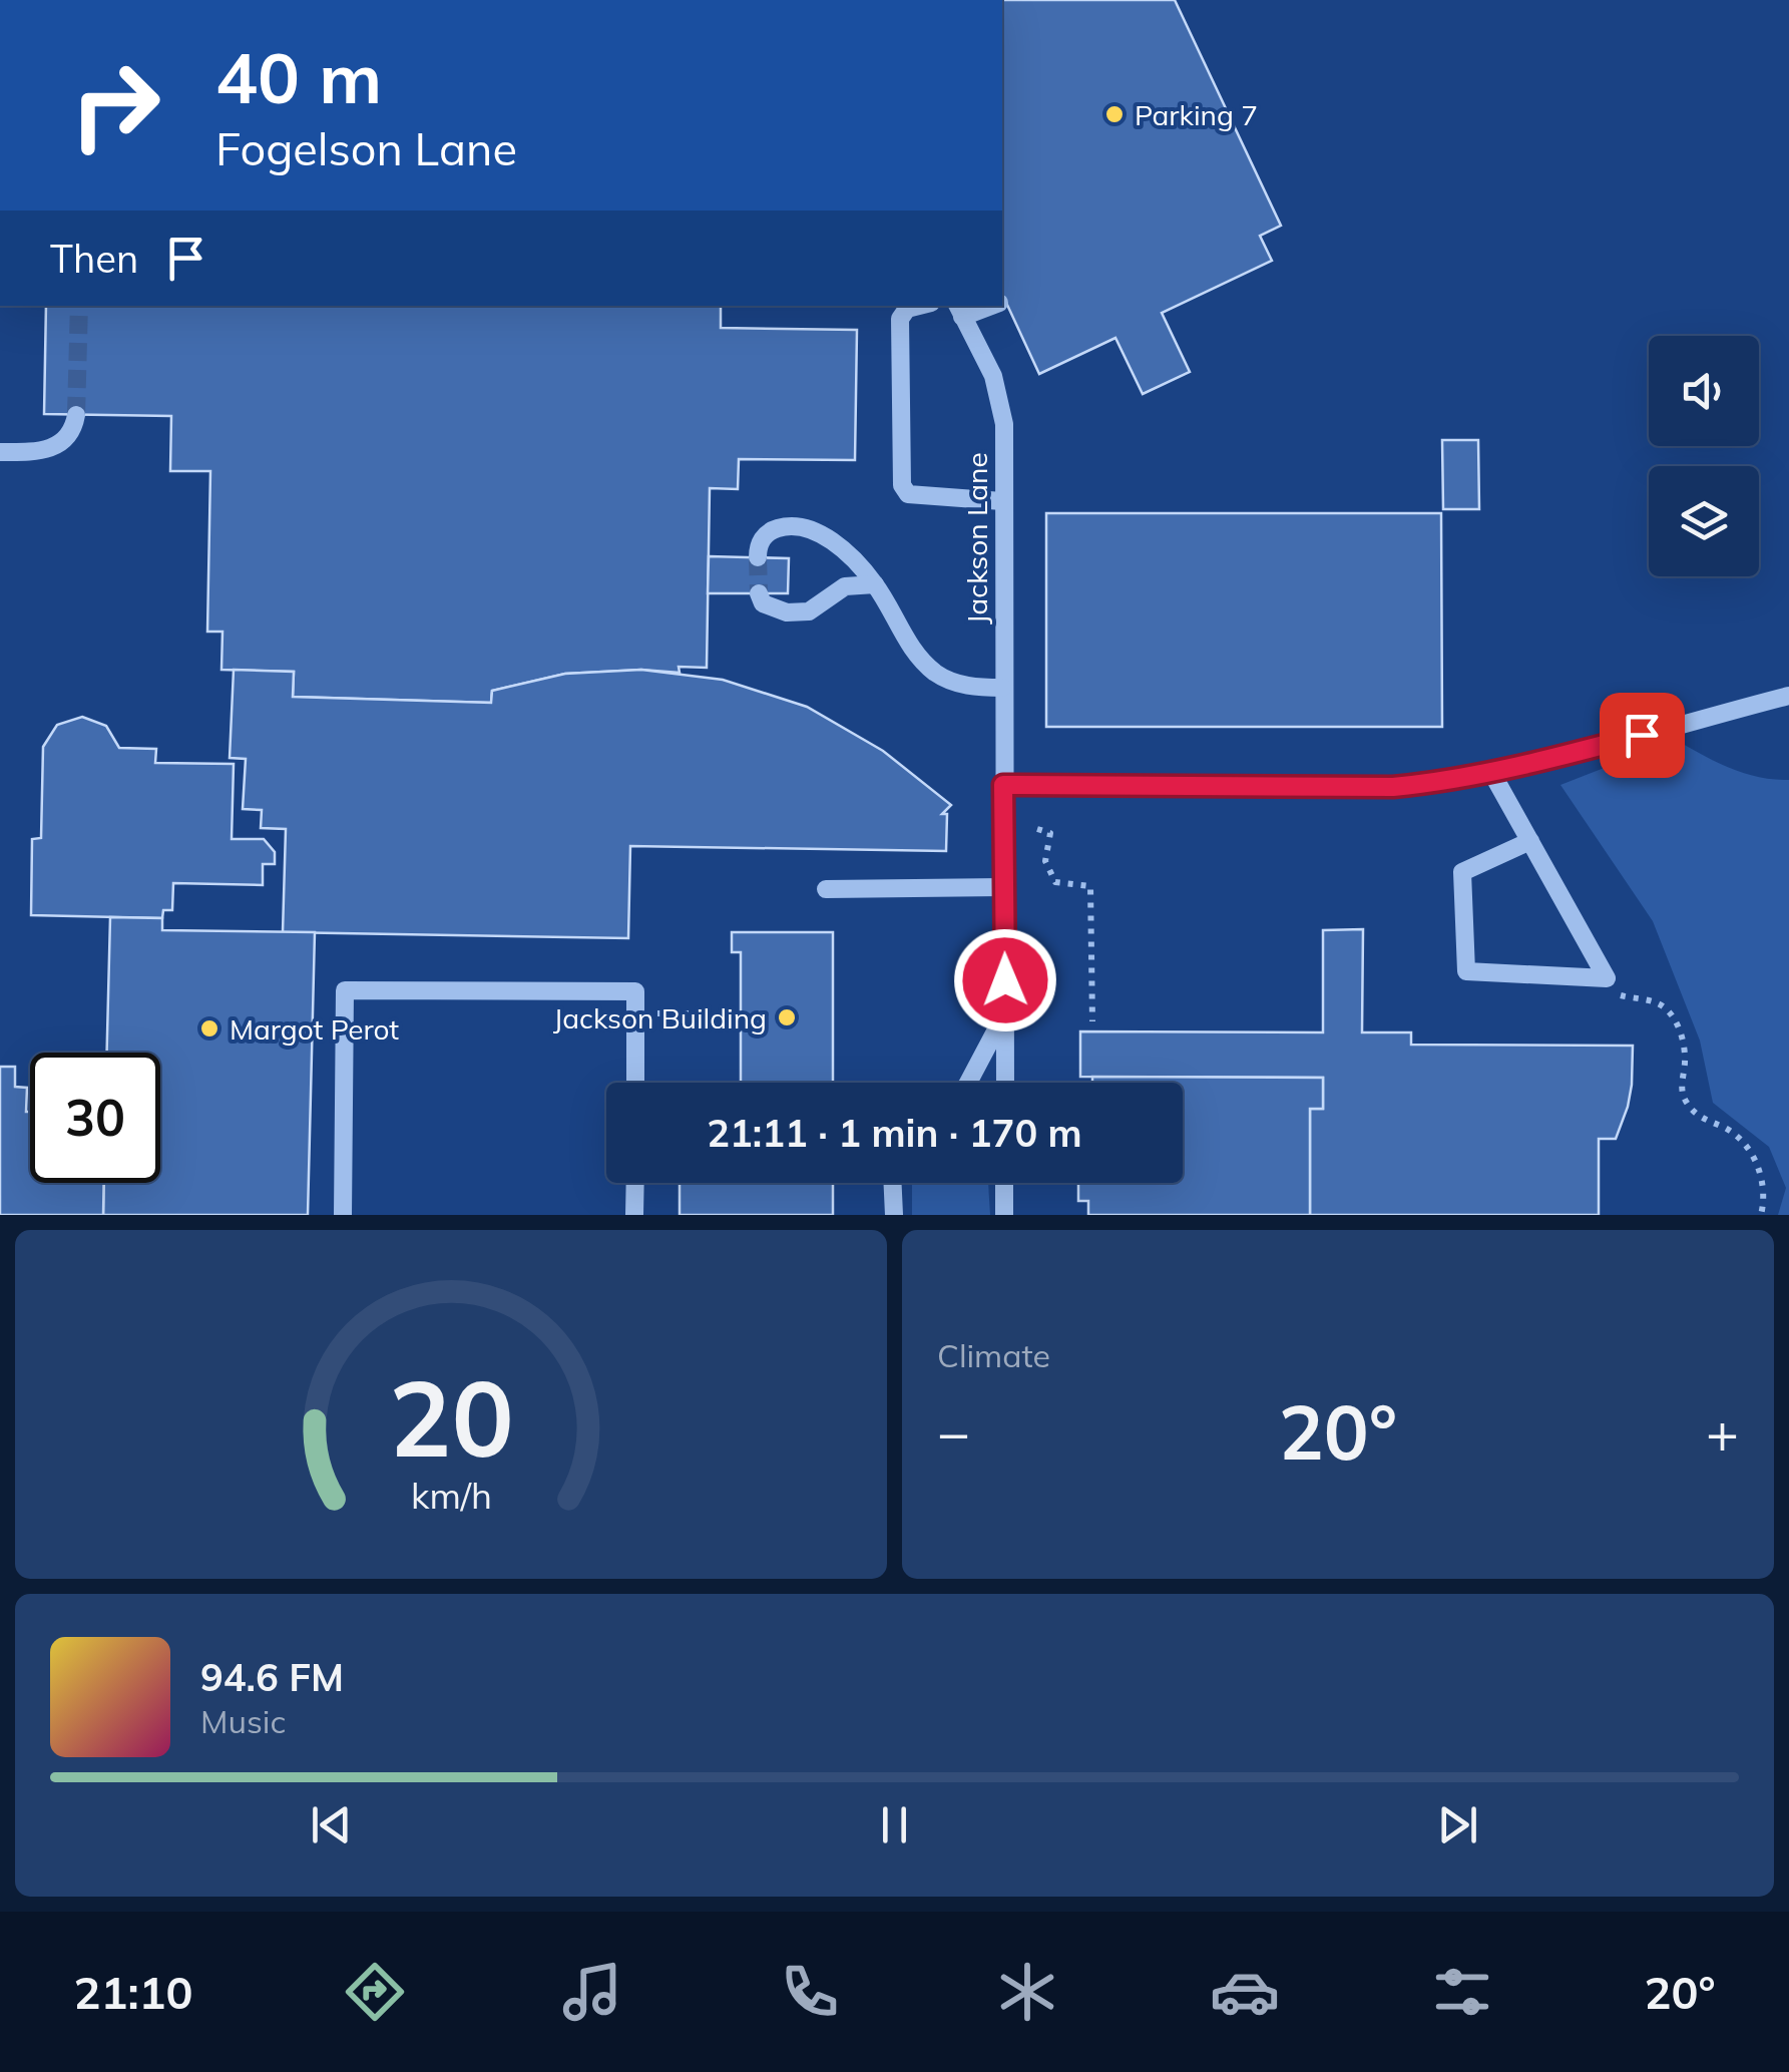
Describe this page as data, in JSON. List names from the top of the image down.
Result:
{
  "streets": {
    "street": ["Jackson Lane"]
  },
  "places": ["Parking 7", "Jackson Building", "Margot Perot"],
  "page": {
    "turn": ["40 m", "Fogelson Lane"],
    "then": "Then",
    "limit": "30",
    "trip": "21:11 · 1 min · 170 m",
    "tile": "Climate",
    "heat": ["−", "20°", "+"],
    "song": ["94.6 FM", "Music"],
    "tabs": ["21:10", "20°"],
    "gauge": ["20", "km/h"]
  }
}
